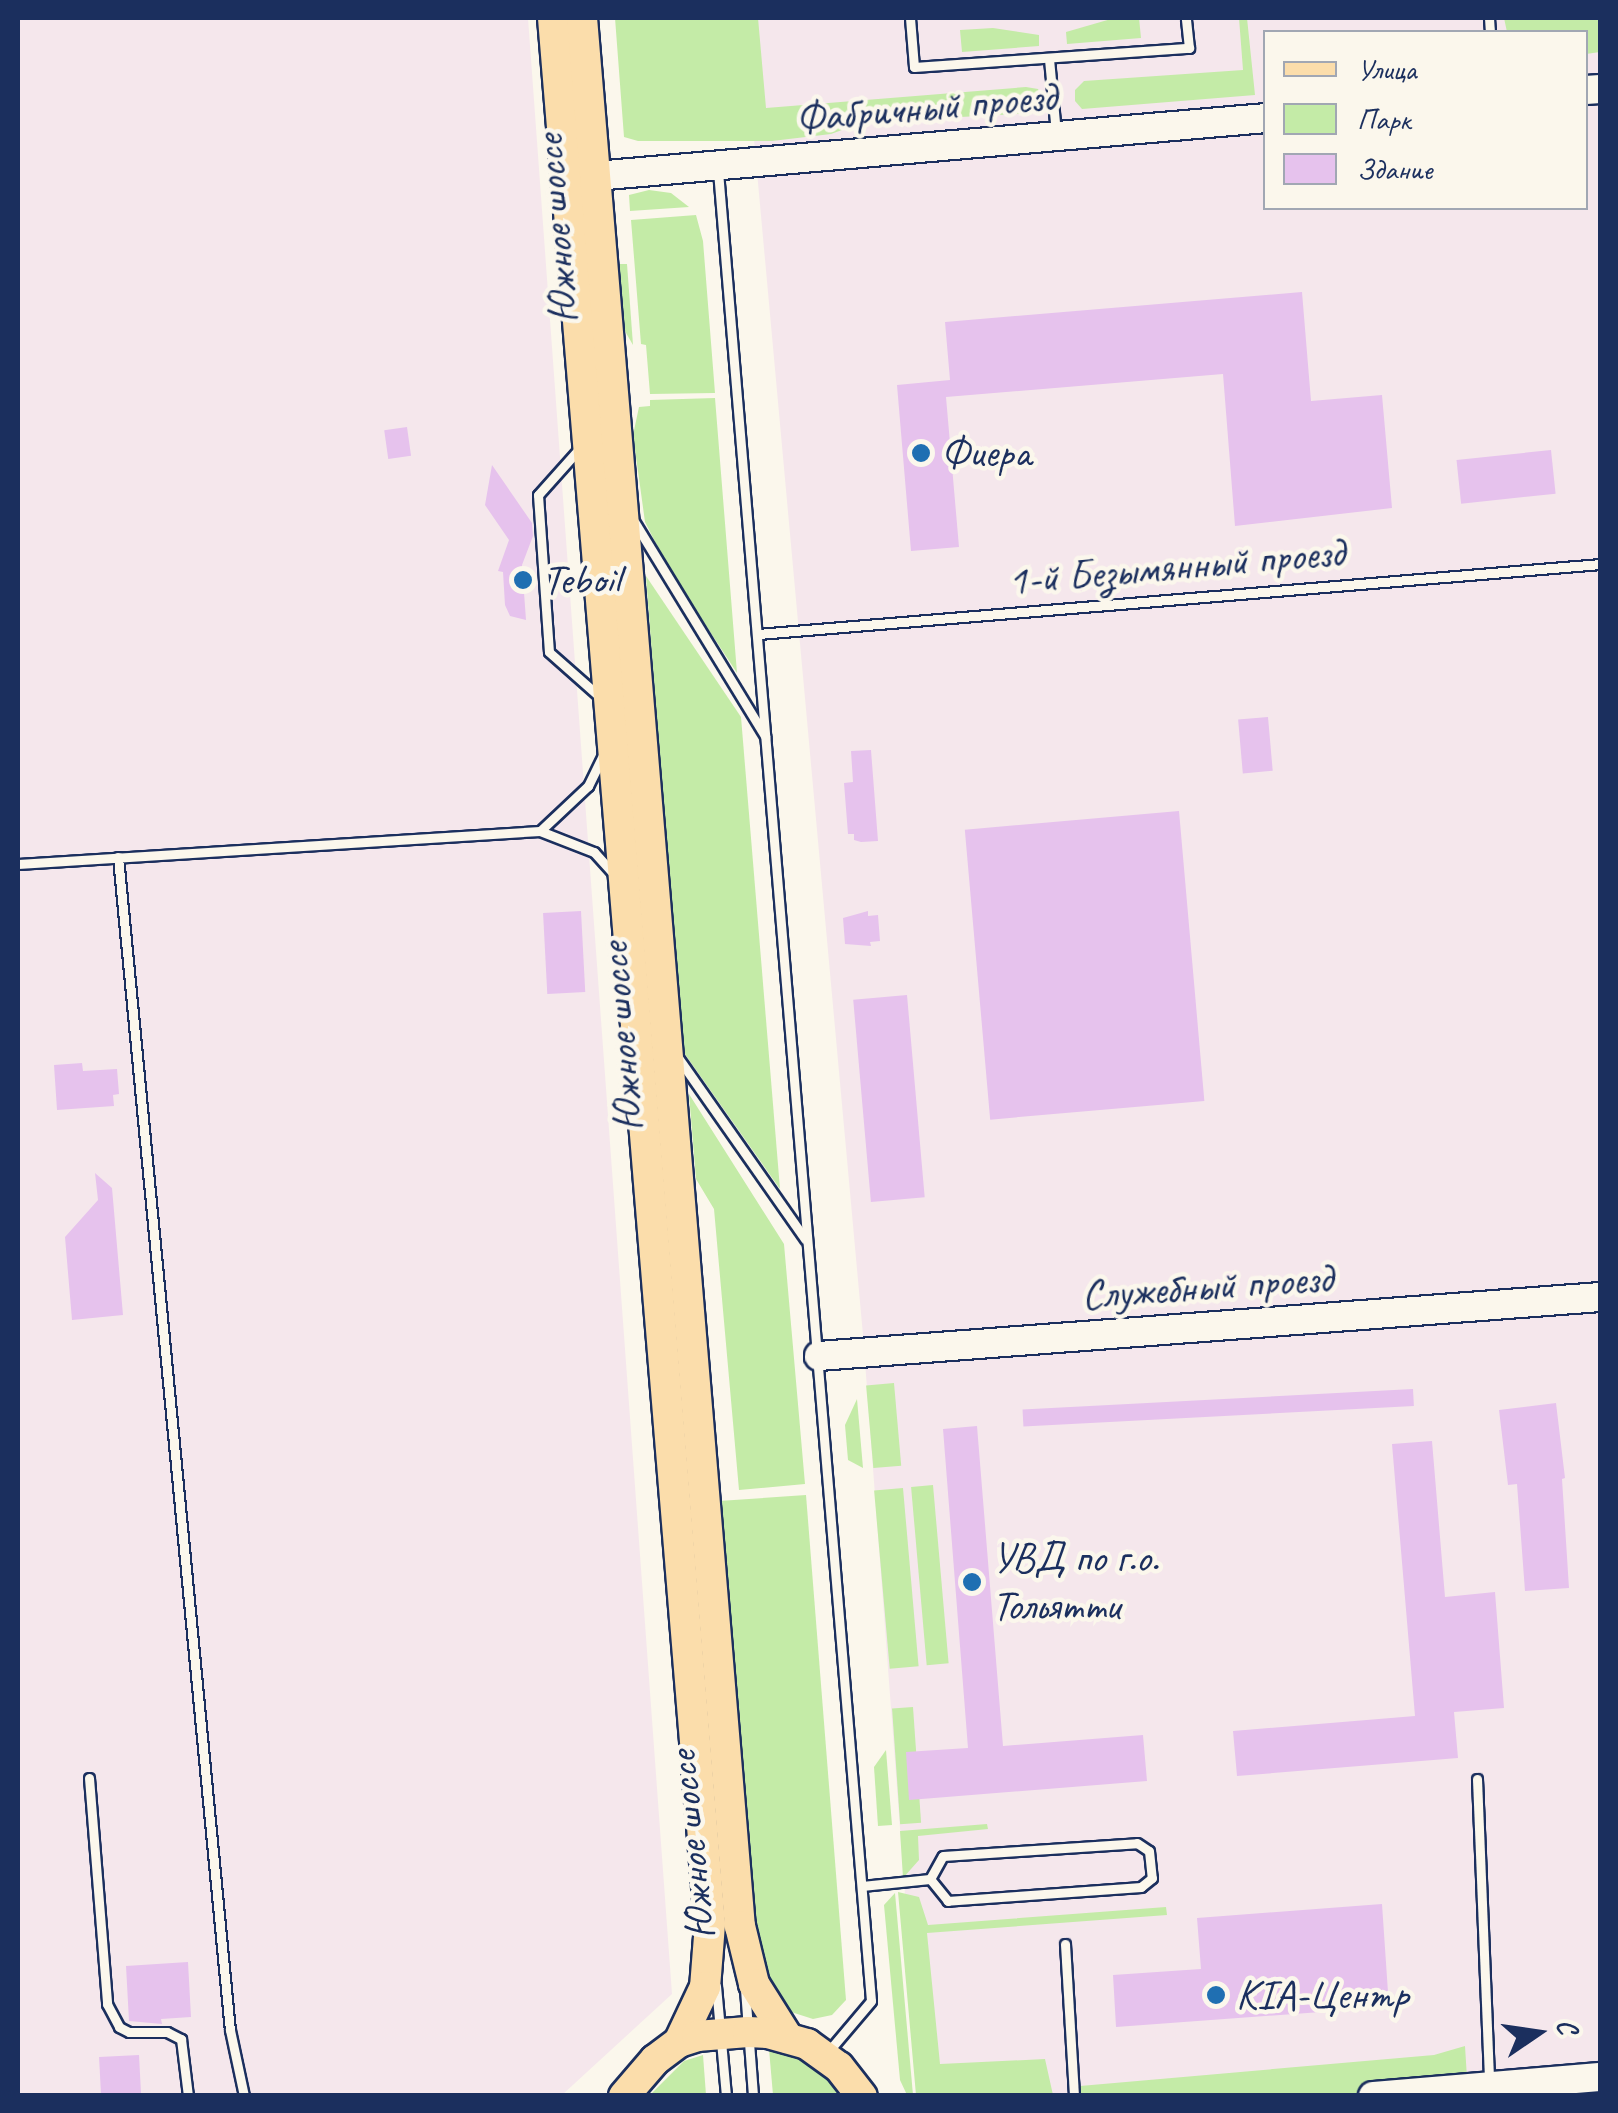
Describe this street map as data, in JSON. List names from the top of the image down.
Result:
{
  "streets": {
    "main road": ["Южное шоссе"],
    "street": ["Фабричный проезд", "Служебный проезд"],
    "lane": ["1-й Безымянный проезд"]
  },
  "crossings": [
    ["Фабричный проезд", "Южное шоссе"]
  ],
  "places": [
    "Фиера",
    "Teboil",
    "УВД по г.о. Тольятти",
    "KIA-Центр"
  ],
  "legend": ["Улица", "Парк", "Здание"],
  "north": "right"
}
